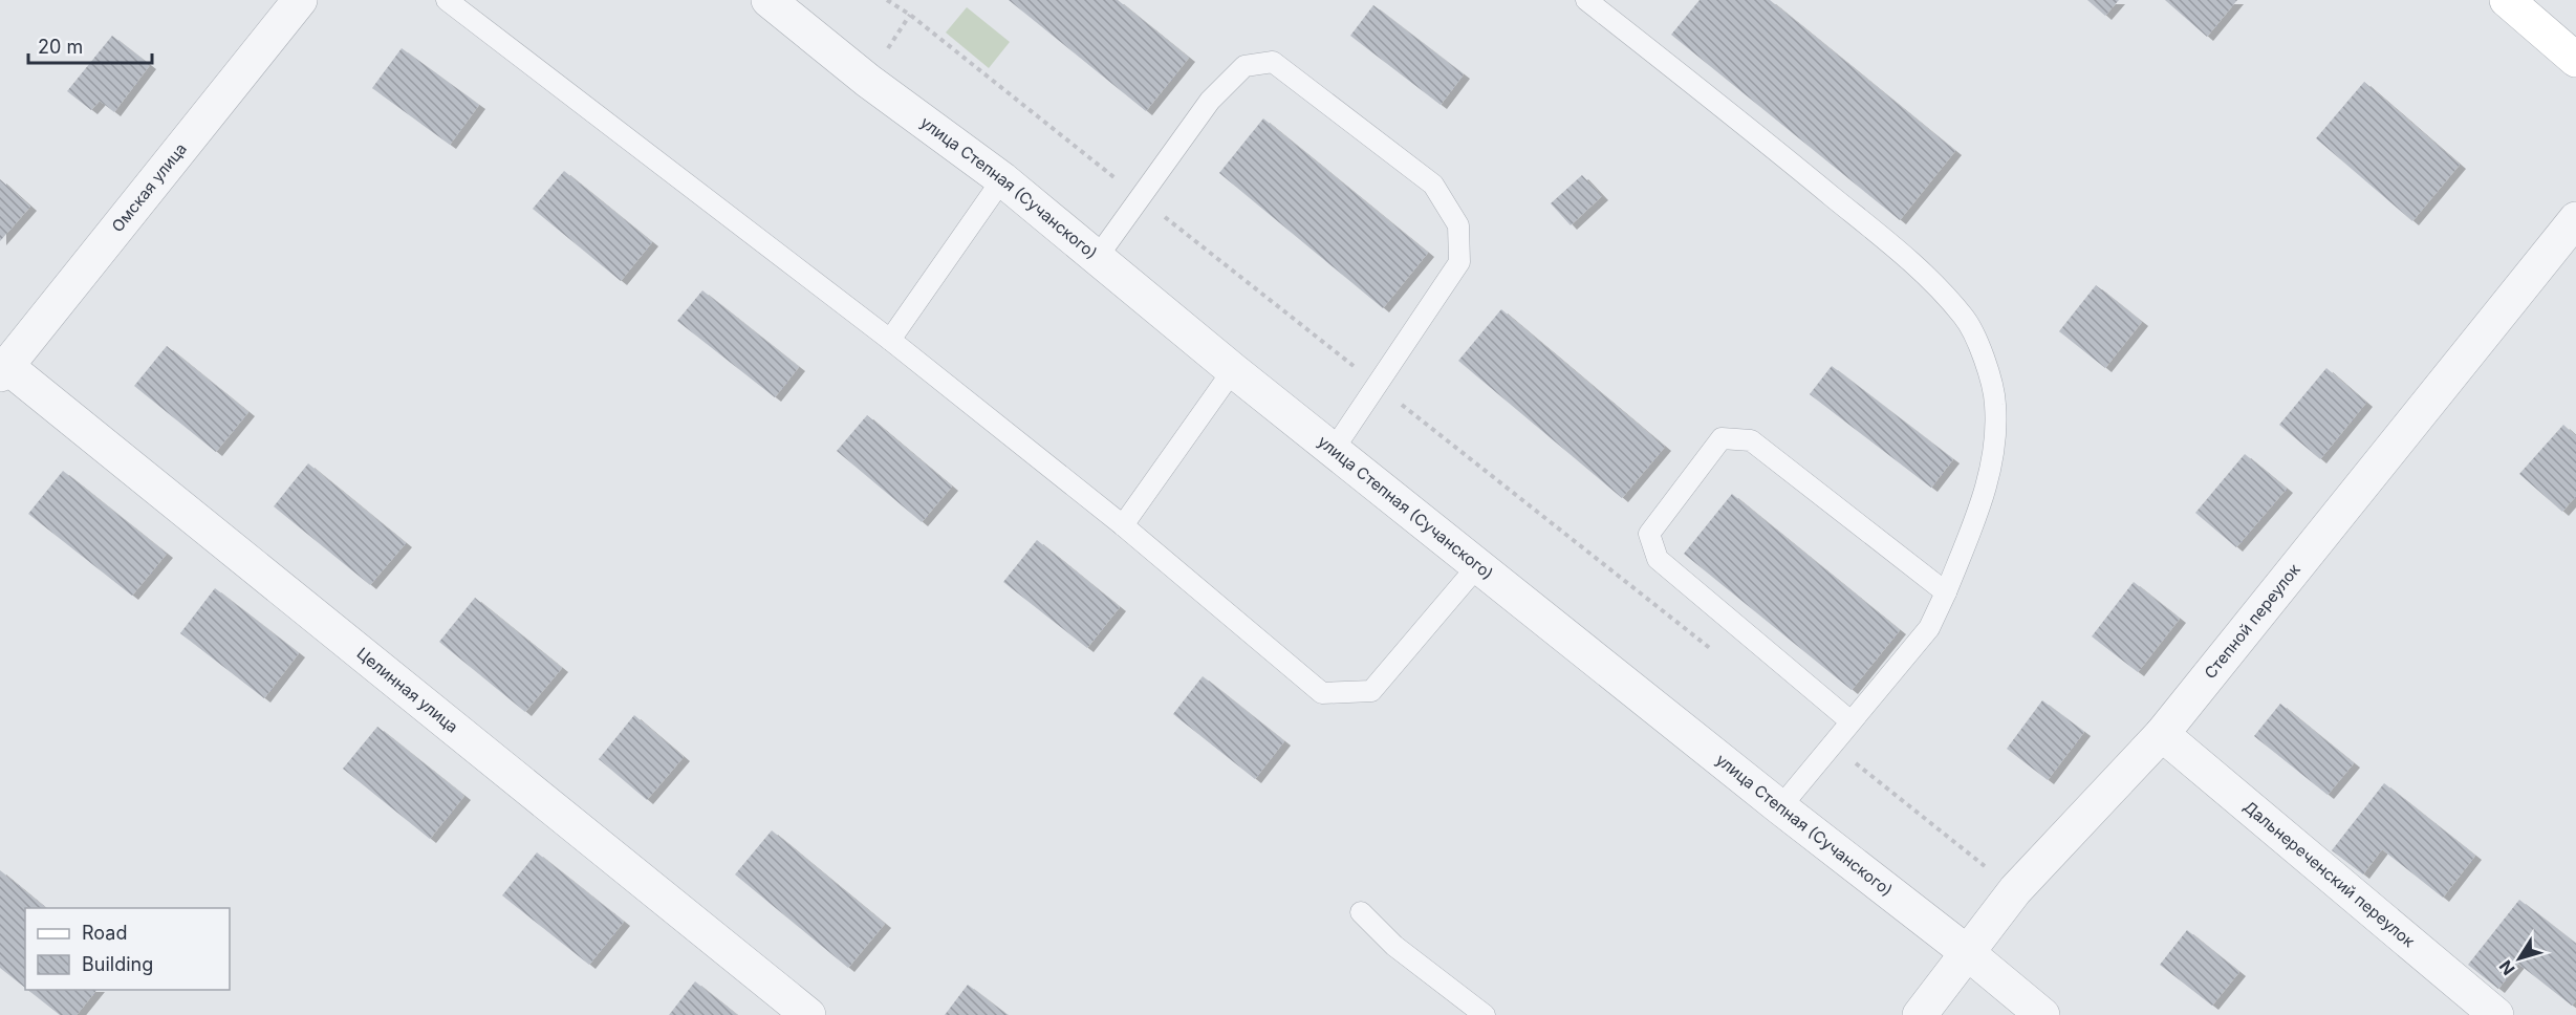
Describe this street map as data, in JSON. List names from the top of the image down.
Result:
{
  "streets": {
    "street": [
      "Омская улица",
      "улица Степная (Сучанского)",
      "Степной переулок",
      "Целинная улица",
      "Дальнереченский переулок"
    ]
  },
  "crossings": [
    ["Омская улица", "Целинная улица"],
    ["улица Степная (Сучанского)", "Степной переулок"],
    ["Степной переулок", "Дальнереченский переулок"]
  ],
  "legend": ["Road", "Building"],
  "scale_bar": "20 m",
  "north": "bottom left"
}
